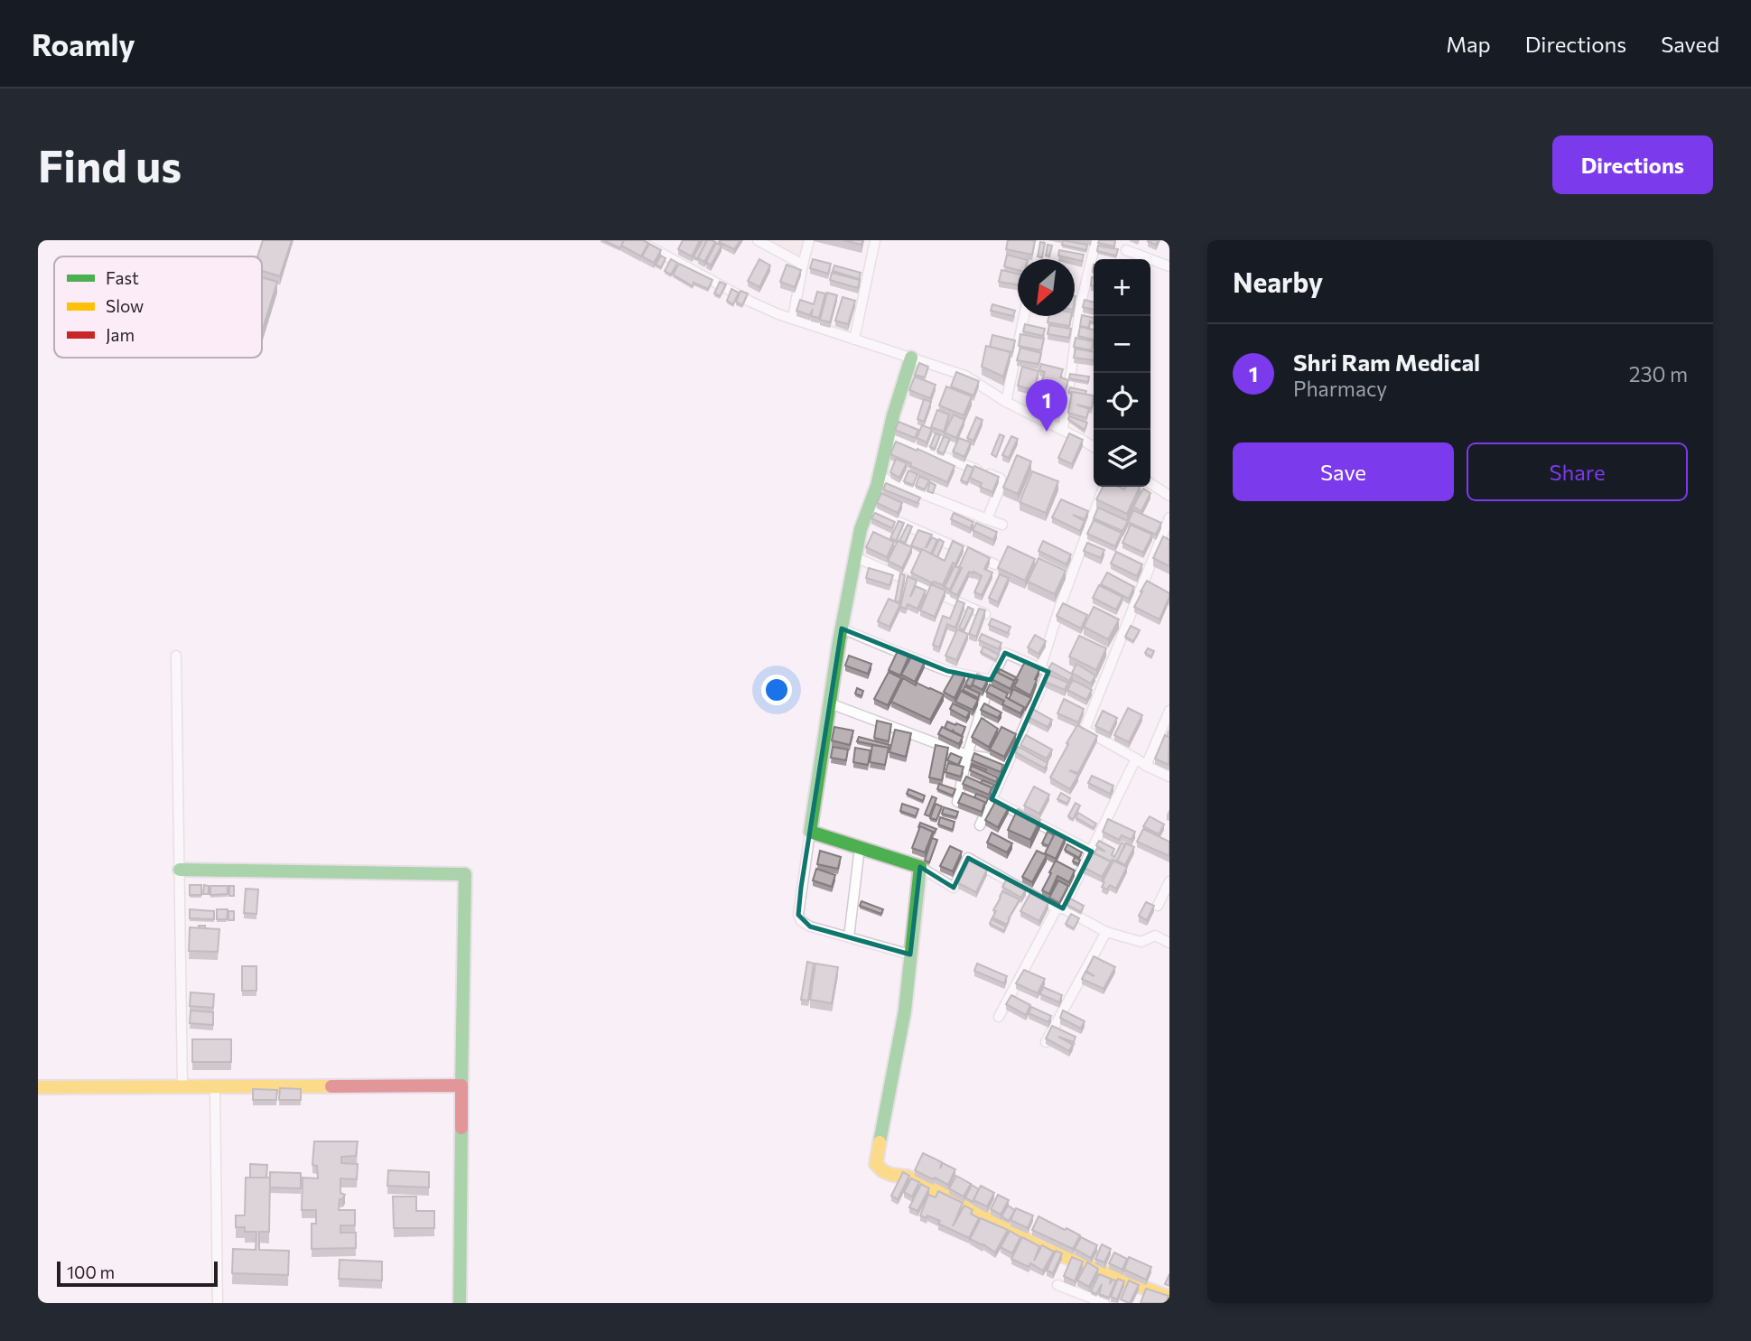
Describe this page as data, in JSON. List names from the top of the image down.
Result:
{
  "legend": ["Fast", "Slow", "Jam"],
  "scale_bar": "100 m",
  "north": "bottom left",
  "page": {
    "header": "Roamly",
    "nav": ["Map", "Directions", "Saved"],
    "buttons": [
      "Directions",
      ["Save", "Share"]
    ],
    "title": "Find us",
    "heading": "Nearby",
    "map_buttons": ["+", "−"],
    "list": [
      {
        "mark": "1",
        "name": "Shri Ram Medical",
        "note": "Pharmacy",
        "value": "230 m"
      }
    ],
    "pins": "1",
    "scale": "100 m"
  }
}
